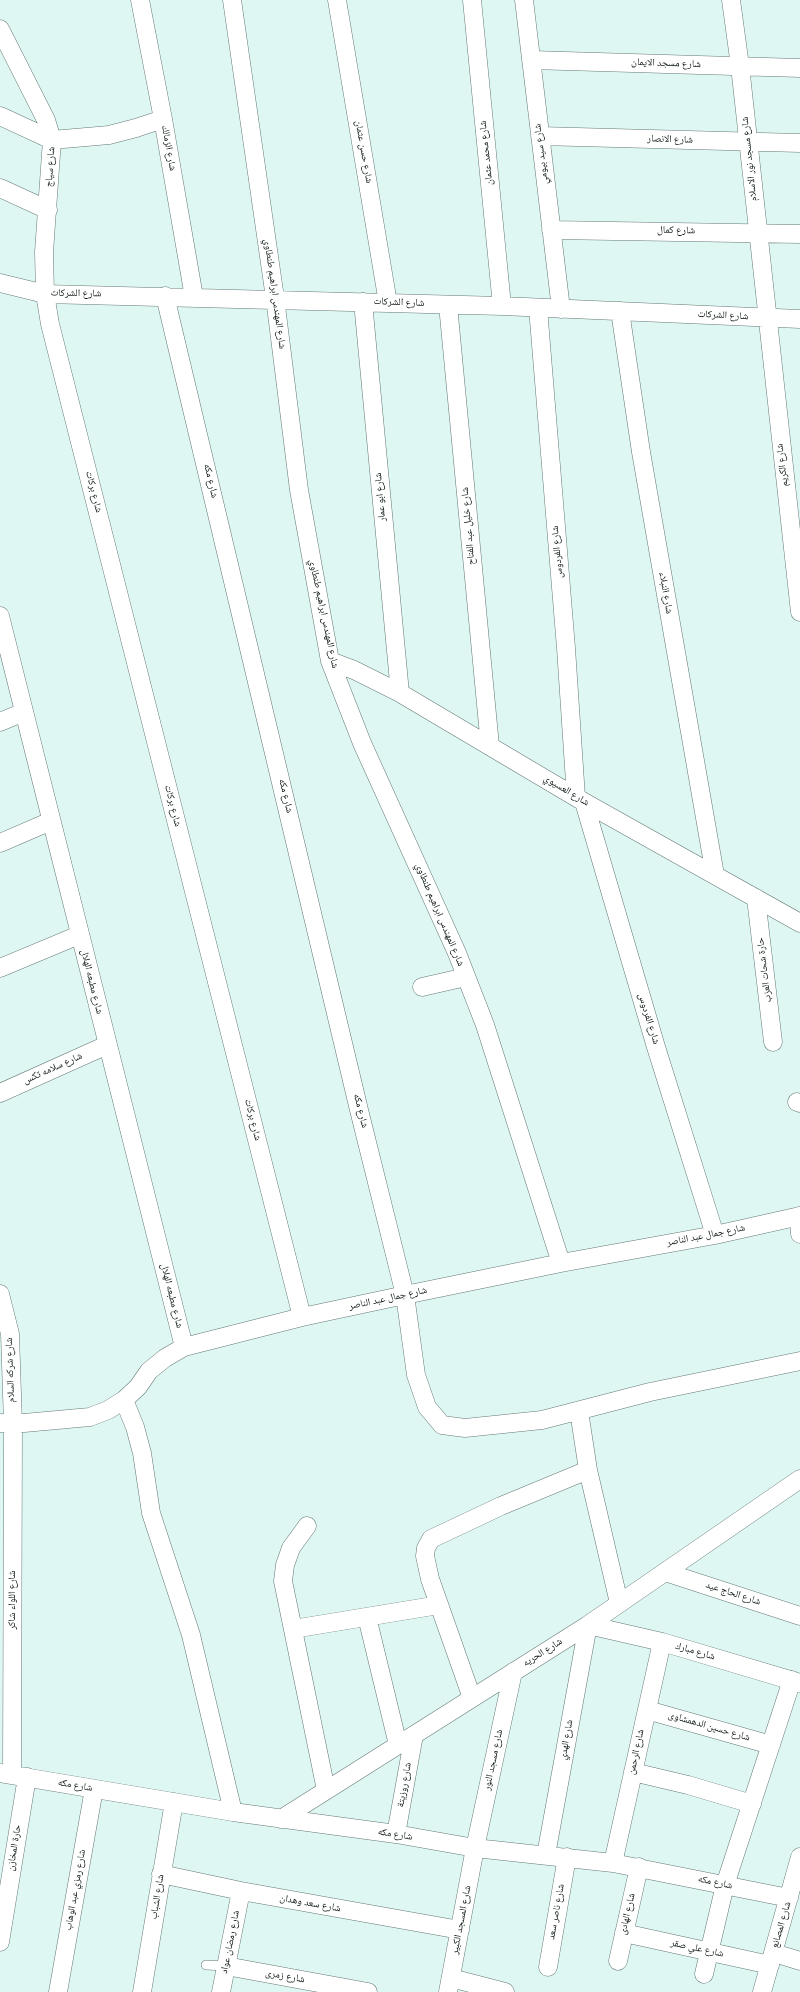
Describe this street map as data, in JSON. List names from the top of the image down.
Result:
{
  "streets": {
    "street": [
      "شارع مسجد الايمان",
      "شارع الانصار",
      "شارع الزمالك",
      "شارع حسن عثمان",
      "شارع محمد عثمان",
      "شارع سيد بيومي",
      "شارع مسجد نور الاسلام",
      "شارع سياج",
      "شارع كمال",
      "شارع الشركات",
      "شارع المهندس ابراهيم طنطاوي",
      "شارع الكريم",
      "شارع مكه",
      "شارع بركات",
      "شارع ابو عمار",
      "شارع خليل عبد الفتاح",
      "شارع الفردوس",
      "شارع النبلاء",
      "شارع العسيوي",
      "حارة شحات العزب",
      "شارع مطبعه الهلال",
      "شارع سلامه تكس",
      "شارع جمال عبد الناصر",
      "شارع شركه السلام",
      "شارع الحاج عيد",
      "شارع اللواء شاكر",
      "شارع مبارك",
      "شارع الحريه",
      "شارع حسين الدهمشاوى",
      "شارع الهدي",
      "شارع الرحمن",
      "شارع مسجد النور",
      "شارع روزيتة",
      "حارة المخازن",
      "شارع رمزي عبد الوهاب",
      "شارع الشباب",
      "شارع سعد وهدان",
      "شارع ناصر سعد",
      "شارع الهادى",
      "شارع المسجد الكبير",
      "شارع المصانع",
      "شارع رمضان عواد",
      "شارع علي صقر",
      "شارع زمرى"
    ]
  },
  "crossings": [
    ["شارع مسجد الايمان", "شارع سيد بيومي"],
    ["شارع مسجد الايمان", "شارع مسجد نور الاسلام"],
    ["شارع الانصار", "شارع سيد بيومي"],
    ["شارع الانصار", "شارع مسجد نور الاسلام"],
    ["شارع الزمالك", "شارع الشركات"],
    ["شارع حسن عثمان", "شارع الشركات"],
    ["شارع محمد عثمان", "شارع الشركات"],
    ["شارع سيد بيومي", "شارع كمال"],
    ["شارع سيد بيومي", "شارع الشركات"],
    ["شارع مسجد نور الاسلام", "شارع كمال"],
    ["شارع مسجد نور الاسلام", "شارع الشركات"],
    ["شارع مسجد نور الاسلام", "شارع الكريم"],
    ["شارع سياج", "شارع الشركات"],
    ["شارع سياج", "شارع بركات"],
    ["شارع الشركات", "شارع المهندس ابراهيم طنطاوي"],
    ["شارع الشركات", "شارع الكريم"],
    ["شارع الشركات", "شارع مكه"],
    ["شارع الشركات", "شارع بركات"],
    ["شارع الشركات", "شارع ابو عمار"],
    ["شارع الشركات", "شارع خليل عبد الفتاح"],
    ["شارع الشركات", "شارع الفردوس"],
    ["شارع الشركات", "شارع النبلاء"],
    ["شارع المهندس ابراهيم طنطاوي", "شارع العسيوي"],
    ["شارع المهندس ابراهيم طنطاوي", "شارع جمال عبد الناصر"],
    ["شارع مكه", "شارع جمال عبد الناصر"],
    ["شارع مكه", "شارع اللواء شاكر"],
    ["شارع مكه", "شارع الحريه"],
    ["شارع مكه", "شارع الهدي"],
    ["شارع مكه", "شارع الرحمن"],
    ["شارع مكه", "شارع مسجد النور"],
    ["شارع مكه", "شارع روزيتة"],
    ["شارع مكه", "حارة المخازن"],
    ["شارع مكه", "شارع رمزي عبد الوهاب"],
    ["شارع مكه", "شارع الشباب"],
    ["شارع مكه", "شارع ناصر سعد"],
    ["شارع مكه", "شارع الهادى"],
    ["شارع مكه", "شارع المسجد الكبير"],
    ["شارع مكه", "شارع المصانع"],
    ["شارع بركات", "شارع جمال عبد الناصر"],
    ["شارع ابو عمار", "شارع العسيوي"],
    ["شارع خليل عبد الفتاح", "شارع العسيوي"],
    ["شارع الفردوس", "شارع العسيوي"],
    ["شارع الفردوس", "شارع جمال عبد الناصر"],
    ["شارع النبلاء", "شارع العسيوي"],
    ["شارع العسيوي", "حارة شحات العزب"],
    ["شارع مطبعه الهلال", "شارع سلامه تكس"],
    ["شارع مطبعه الهلال", "شارع جمال عبد الناصر"],
    ["شارع جمال عبد الناصر", "شارع شركه السلام"],
    ["شارع جمال عبد الناصر", "شارع اللواء شاكر"],
    ["شارع شركه السلام", "شارع اللواء شاكر"],
    ["شارع الحاج عيد", "شارع الحريه"],
    ["شارع اللواء شاكر", "حارة المخازن"],
    ["شارع مبارك", "شارع الحريه"],
    ["شارع مبارك", "شارع الهدي"],
    ["شارع مبارك", "شارع الرحمن"],
    ["شارع الحريه", "شارع الهدي"],
    ["شارع الحريه", "شارع مسجد النور"],
    ["شارع الحريه", "شارع روزيتة"],
    ["شارع حسين الدهمشاوى", "شارع الرحمن"],
    ["شارع مسجد النور", "شارع المسجد الكبير"],
    ["شارع الشباب", "شارع سعد وهدان"],
    ["شارع سعد وهدان", "شارع المسجد الكبير"],
    ["شارع سعد وهدان", "شارع رمضان عواد"],
    ["شارع الهادى", "شارع علي صقر"],
    ["شارع المصانع", "شارع علي صقر"],
    ["شارع رمضان عواد", "شارع زمرى"]
  ]
}
